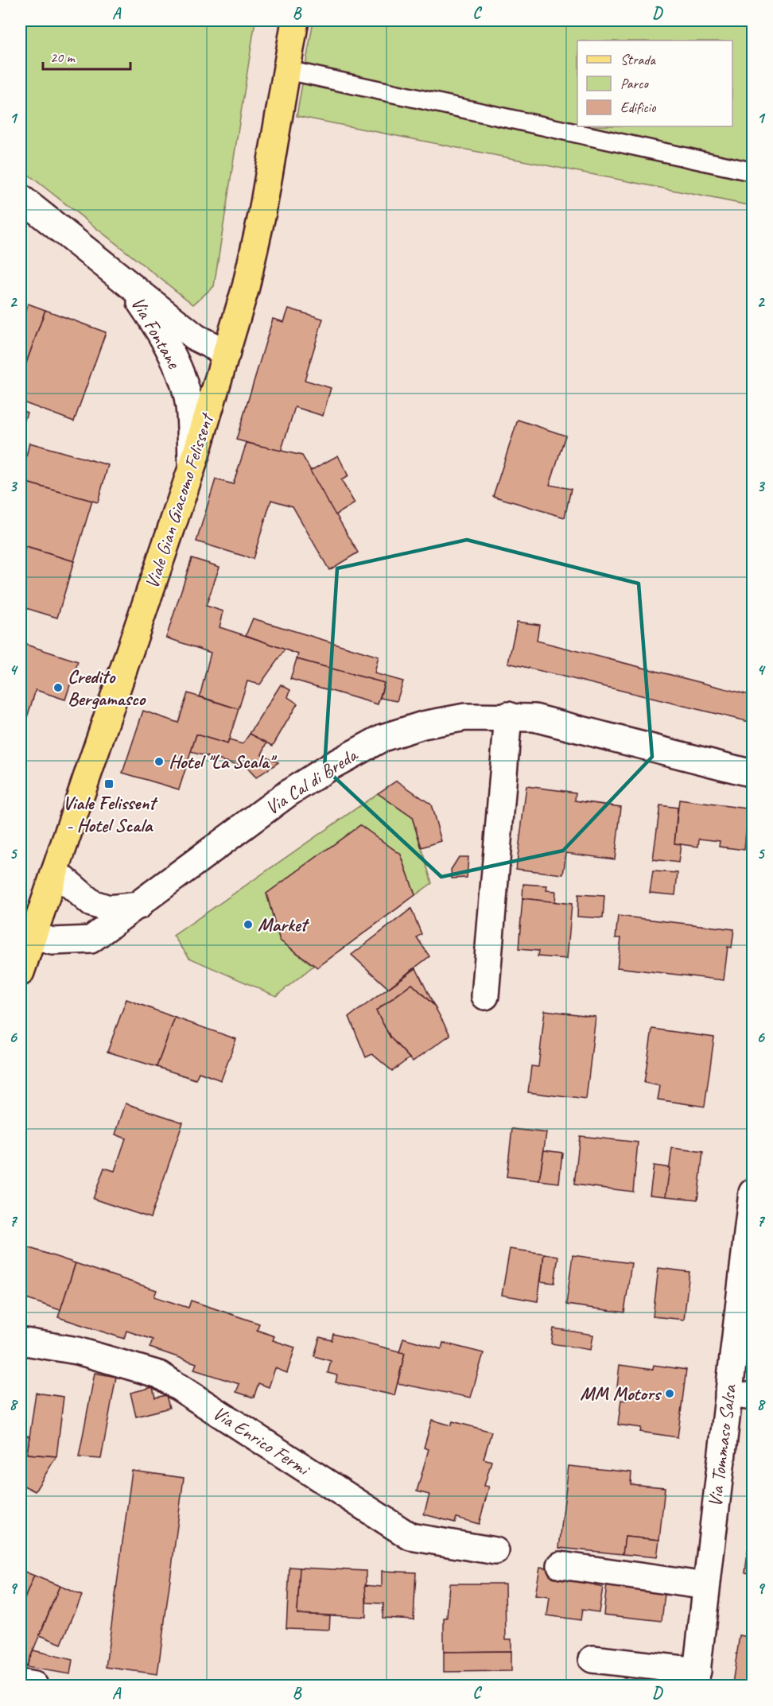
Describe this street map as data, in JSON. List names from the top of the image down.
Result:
{
  "streets": {
    "main road": ["Viale Gian Giacomo Felissent"],
    "street": [
      "Via Fontane",
      "Via Cal di Breda",
      "Via Enrico Fermi",
      "Via Tommaso Salsa"
    ]
  },
  "crossings": [
    ["Via Fontane", "Viale Gian Giacomo Felissent"],
    ["Viale Gian Giacomo Felissent", "Via Cal di Breda"]
  ],
  "places": {
    "other": [
      "Credito Bergamasco",
      "Hotel \"La Scala\"",
      "Market",
      "MM Motors"
    ],
    "transit": ["Viale Felissent - Hotel Scala"]
  },
  "legend": ["Strada", "Parco", "Edificio"],
  "scale_bar": "20 m",
  "grid": {
    "columns": [
      "A",
      "B",
      "C",
      "D"
    ],
    "rows": [
      "1",
      "2",
      "3",
      "4",
      "5",
      "6",
      "7",
      "8",
      "9"
    ]
  }
}
